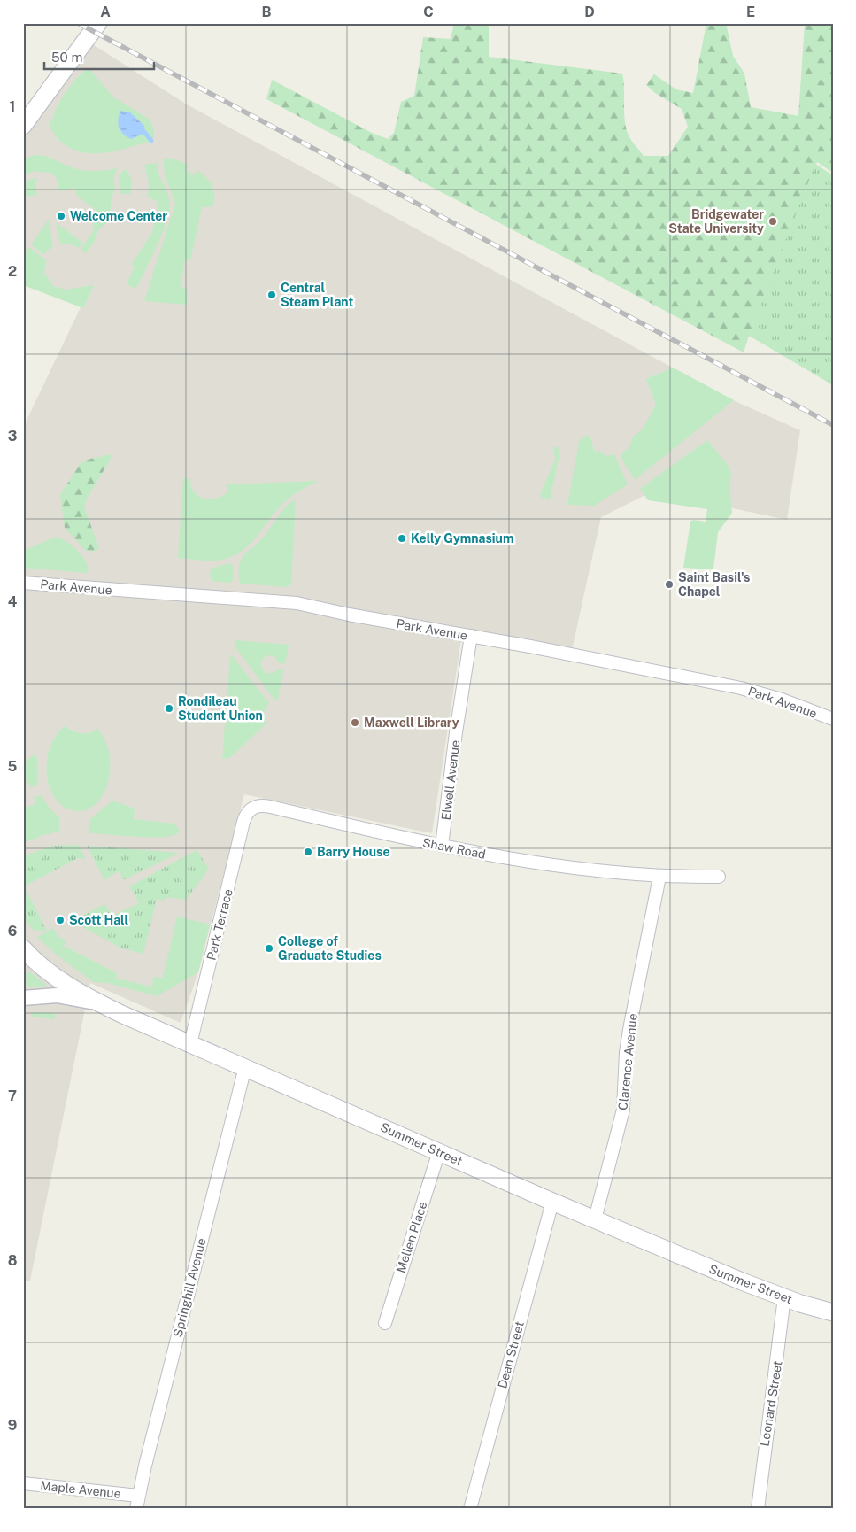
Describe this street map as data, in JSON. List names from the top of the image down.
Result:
{
  "streets": {
    "main road": ["Summer Street"],
    "street": [
      "Park Avenue",
      "Elwell Avenue",
      "Shaw Road",
      "Park Terrace",
      "Clarence Avenue",
      "Mellen Place",
      "Springhill Avenue",
      "Dean Street",
      "Leonard Street",
      "Maple Avenue"
    ]
  },
  "crossings": [
    ["Park Avenue", "Elwell Avenue"],
    ["Elwell Avenue", "Shaw Road"],
    ["Shaw Road", "Park Terrace"],
    ["Shaw Road", "Clarence Avenue"],
    ["Park Terrace", "Summer Street"],
    ["Clarence Avenue", "Summer Street"],
    ["Summer Street", "Mellen Place"],
    ["Summer Street", "Springhill Avenue"],
    ["Summer Street", "Dean Street"],
    ["Summer Street", "Leonard Street"],
    ["Springhill Avenue", "Maple Avenue"]
  ],
  "places": [
    "Welcome Center",
    "Bridgewater State University",
    "Central Steam Plant",
    "Kelly Gymnasium",
    "Saint Basil's Chapel",
    "Rondileau Student Union",
    "Maxwell Library",
    "Barry House",
    "Scott Hall",
    "College of Graduate Studies"
  ],
  "scale_bar": "50 m",
  "grid": {
    "columns": [
      "A",
      "B",
      "C",
      "D",
      "E"
    ],
    "rows": [
      "1",
      "2",
      "3",
      "4",
      "5",
      "6",
      "7",
      "8",
      "9"
    ]
  }
}
